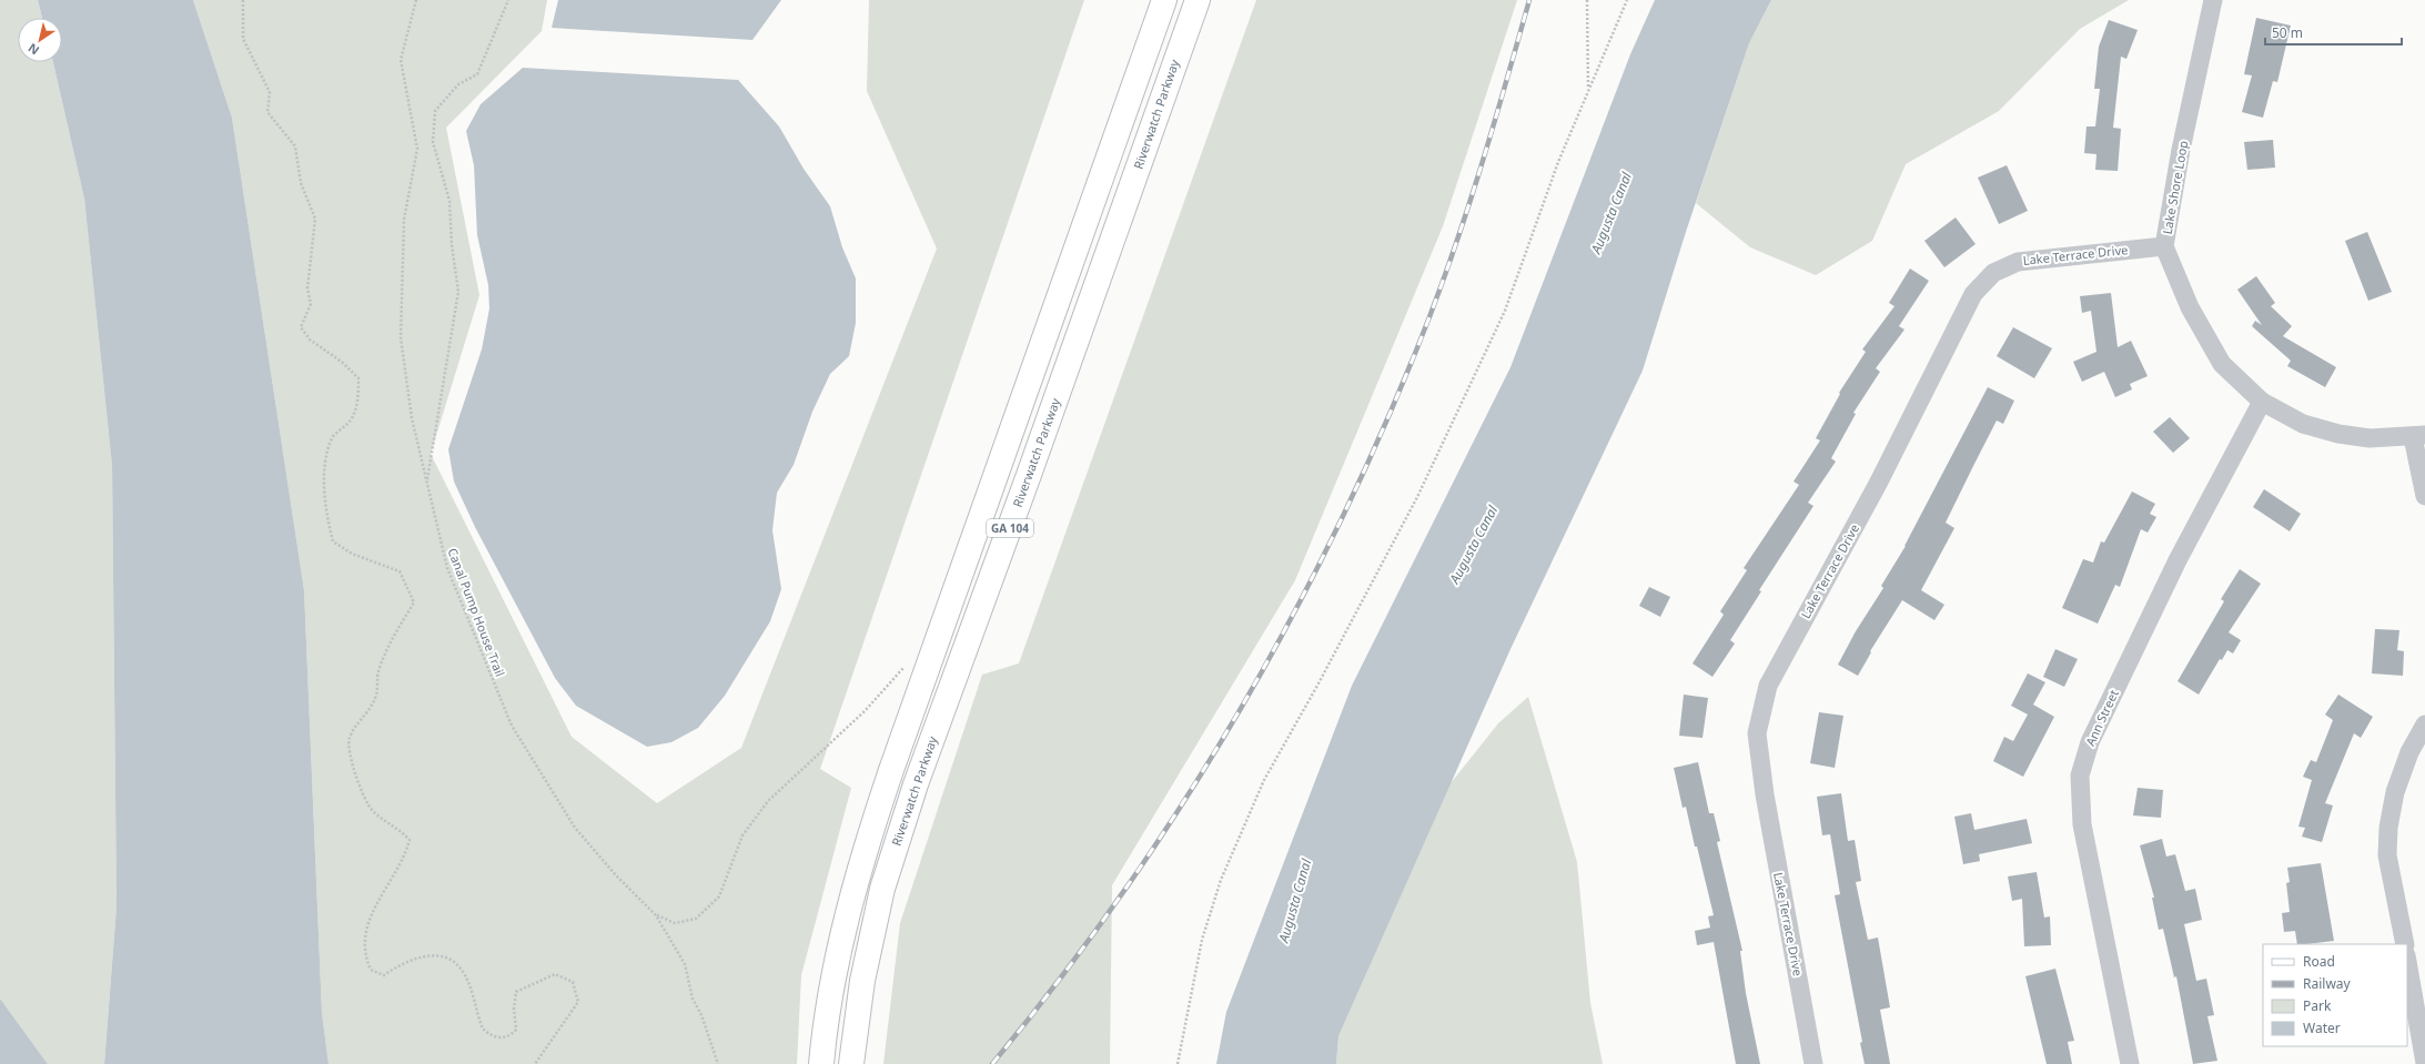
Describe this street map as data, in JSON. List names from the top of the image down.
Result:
{
  "streets": {
    "main road": ["Riverwatch Parkway", "GA 104"],
    "street": ["Lake Shore Loop", "Lake Terrace Drive", "Ann Street"],
    "path": ["Canal Pump House Trail"]
  },
  "crossings": [
    ["Lake Shore Loop", "Lake Terrace Drive"],
    ["Lake Shore Loop", "Ann Street"]
  ],
  "water": ["Augusta Canal"],
  "legend": [
    "Road",
    "Railway",
    "Park",
    "Water"
  ],
  "scale_bar": "50 m",
  "north": "bottom left"
}
